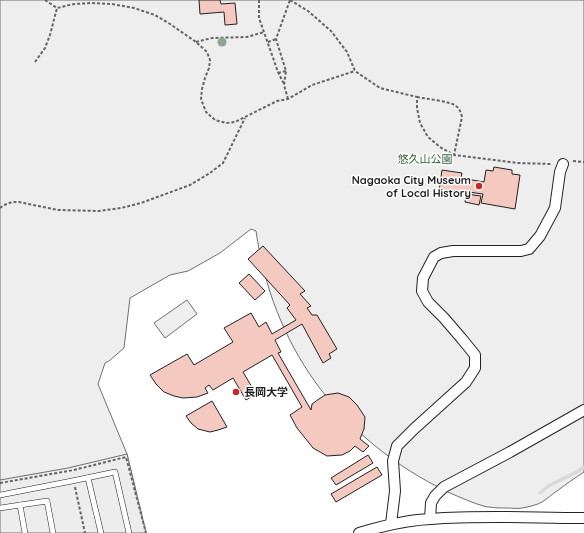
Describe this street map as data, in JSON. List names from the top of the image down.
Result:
{
  "parks": ["悠久山公園"],
  "places": ["Nagaoka City Museum of Local History", "長岡大学"]
}
